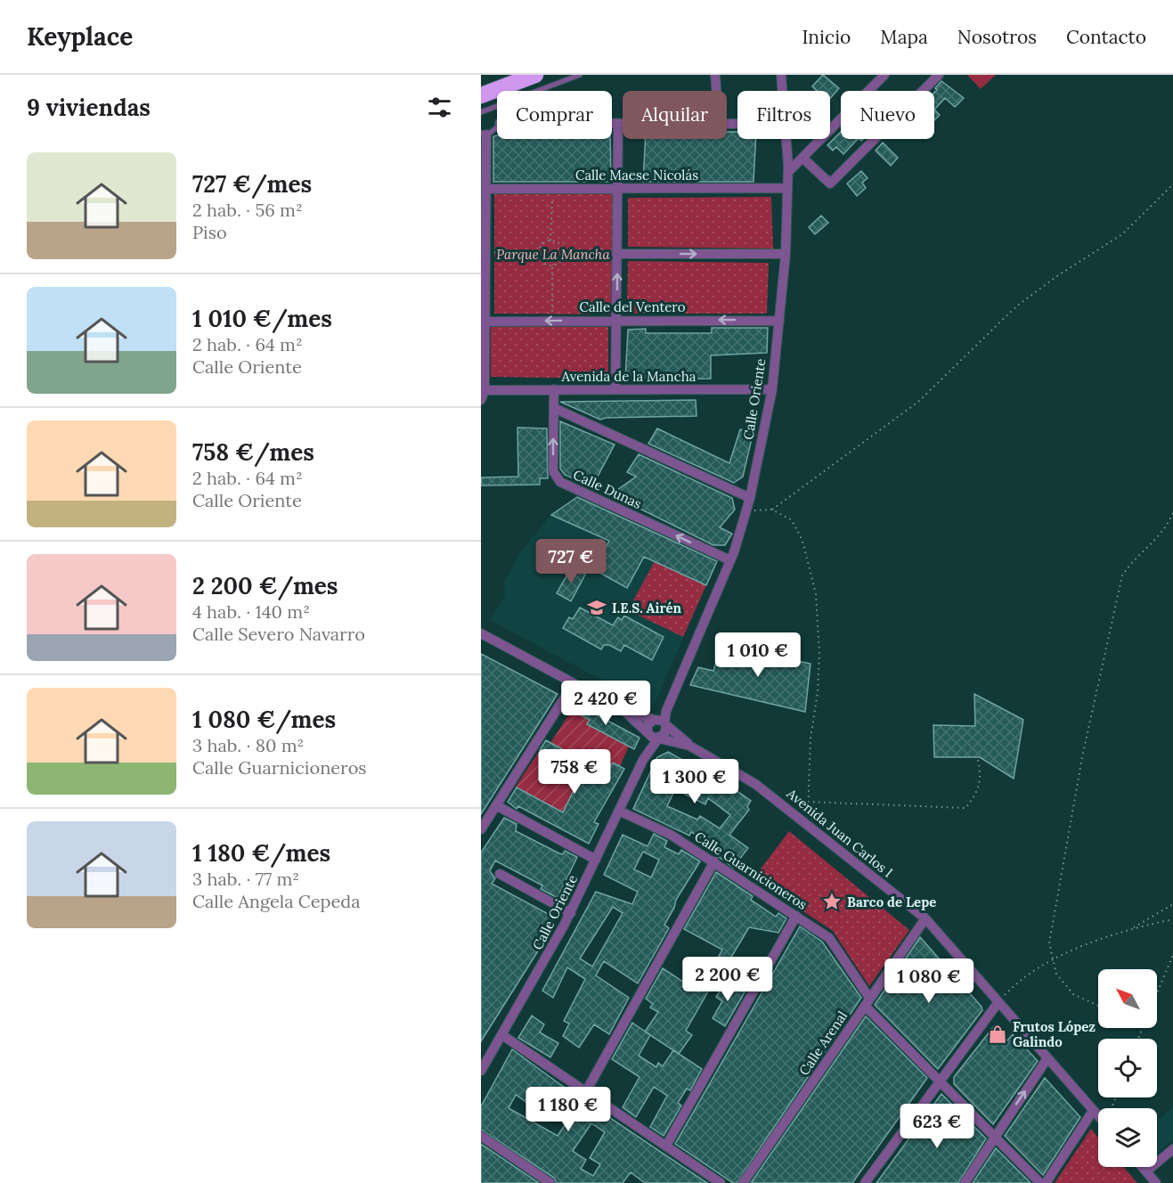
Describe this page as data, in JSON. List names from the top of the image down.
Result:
{
  "streets": {
    "street": [
      "Calle Maese Nicolás",
      "Calle del Ventero",
      "Avenida de la Mancha",
      "Calle Oriente",
      "Calle Dunas",
      "Avenida Juan Carlos I",
      "Calle Guarnicioneros",
      "Calle Arenal"
    ]
  },
  "crossings": [
    ["Calle Maese Nicolás", "Calle Oriente"],
    ["Calle del Ventero", "Calle Oriente"],
    ["Avenida de la Mancha", "Calle Oriente"],
    ["Avenida de la Mancha", "Calle Dunas"],
    ["Calle Oriente", "Calle Dunas"],
    ["Calle Oriente", "Calle Guarnicioneros"],
    ["Avenida Juan Carlos I", "Calle Arenal"],
    ["Calle Guarnicioneros", "Calle Arenal"]
  ],
  "parks": ["Parque La Mancha"],
  "places": {
    "school or university": ["I.E.S. Airén"],
    "place": ["Barco de Lepe"],
    "shop": ["Frutos López Galindo"]
  },
  "north": "top left",
  "page": {
    "header": "Keyplace",
    "nav": [
      "Inicio",
      "Mapa",
      "Nosotros",
      "Contacto"
    ],
    "heading": "9 viviendas",
    "chip": [
      "Comprar",
      "Alquilar",
      "Filtros",
      "Nuevo"
    ],
    "list": [
      {
        "name": "727 €/mes",
        "note": "2 hab. · 56 m² · Piso"
      },
      {
        "name": "1 010 €/mes",
        "note": "2 hab. · 64 m² · Calle Oriente"
      },
      {
        "name": "758 €/mes",
        "note": "2 hab. · 64 m² · Calle Oriente"
      },
      {
        "name": "2 200 €/mes",
        "note": "4 hab. · 140 m² · Calle Severo Navarro"
      },
      {
        "name": "1 080 €/mes",
        "note": "3 hab. · 80 m² · Calle Guarnicioneros"
      },
      {
        "name": "1 180 €/mes",
        "note": "3 hab. · 77 m² · Calle Angela Cepeda"
      }
    ],
    "price": [
      "727 €",
      "1 010 €",
      "2 420 €",
      "758 €",
      "1 300 €",
      "2 200 €",
      "1 080 €",
      "1 180 €",
      "623 €"
    ]
  }
}
